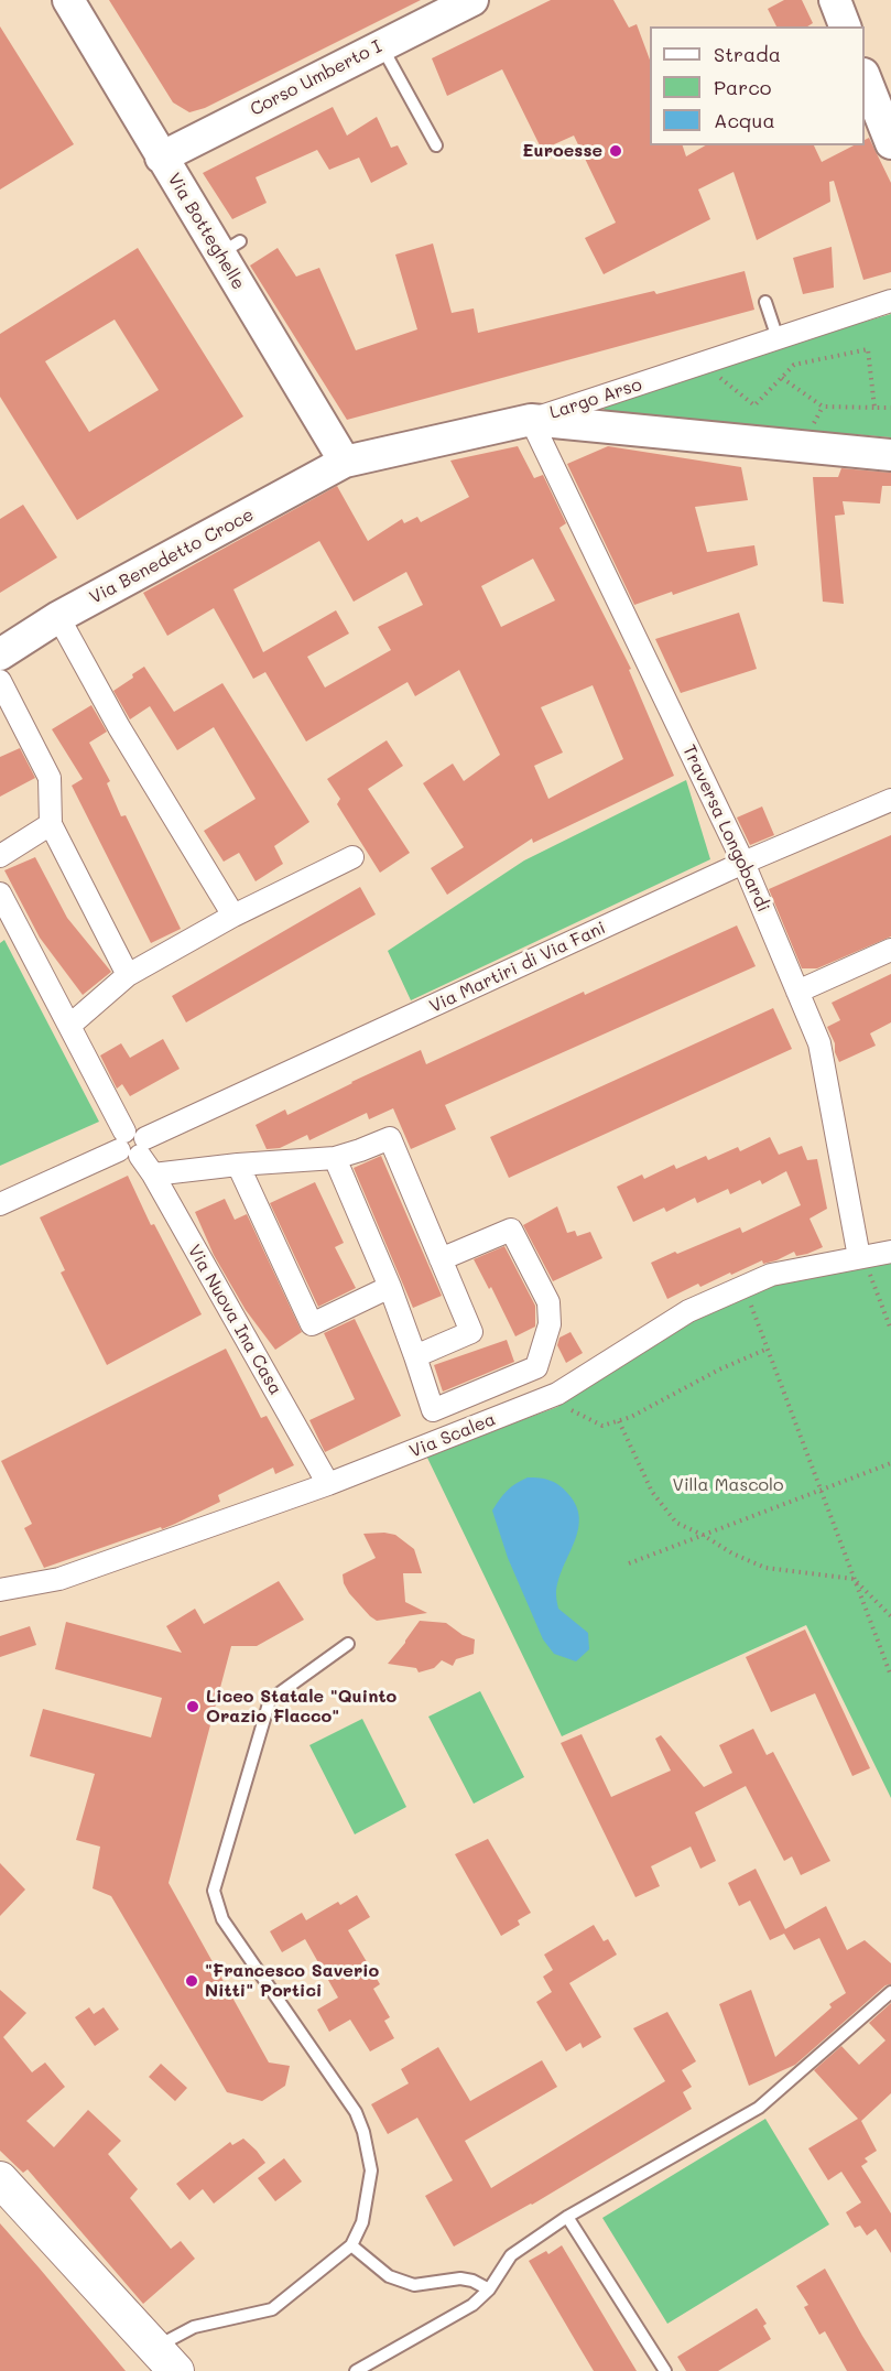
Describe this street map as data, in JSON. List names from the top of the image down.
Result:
{
  "streets": {
    "main road": [
      "Corso Umberto I",
      "Via Botteghelle",
      "Largo Arso",
      "Via Benedetto Croce"
    ],
    "street": [
      "Traversa Longobardi",
      "Via Martiri di Via Fani",
      "Via Nuova Ina Casa",
      "Via Scalea"
    ]
  },
  "crossings": [
    ["Corso Umberto I", "Via Botteghelle"],
    ["Via Botteghelle", "Via Benedetto Croce"],
    ["Largo Arso", "Via Benedetto Croce"],
    ["Largo Arso", "Traversa Longobardi"],
    ["Via Benedetto Croce", "Traversa Longobardi"],
    ["Traversa Longobardi", "Via Martiri di Via Fani"],
    ["Traversa Longobardi", "Via Scalea"],
    ["Via Martiri di Via Fani", "Via Nuova Ina Casa"],
    ["Via Nuova Ina Casa", "Via Scalea"]
  ],
  "parks": ["Villa Mascolo"],
  "places": ["Euroesse", "Liceo Statale \"Quinto Orazio Flacco\"", "\"Francesco Saverio Nitti\" Portici"],
  "legend": ["Strada", "Parco", "Acqua"]
}
